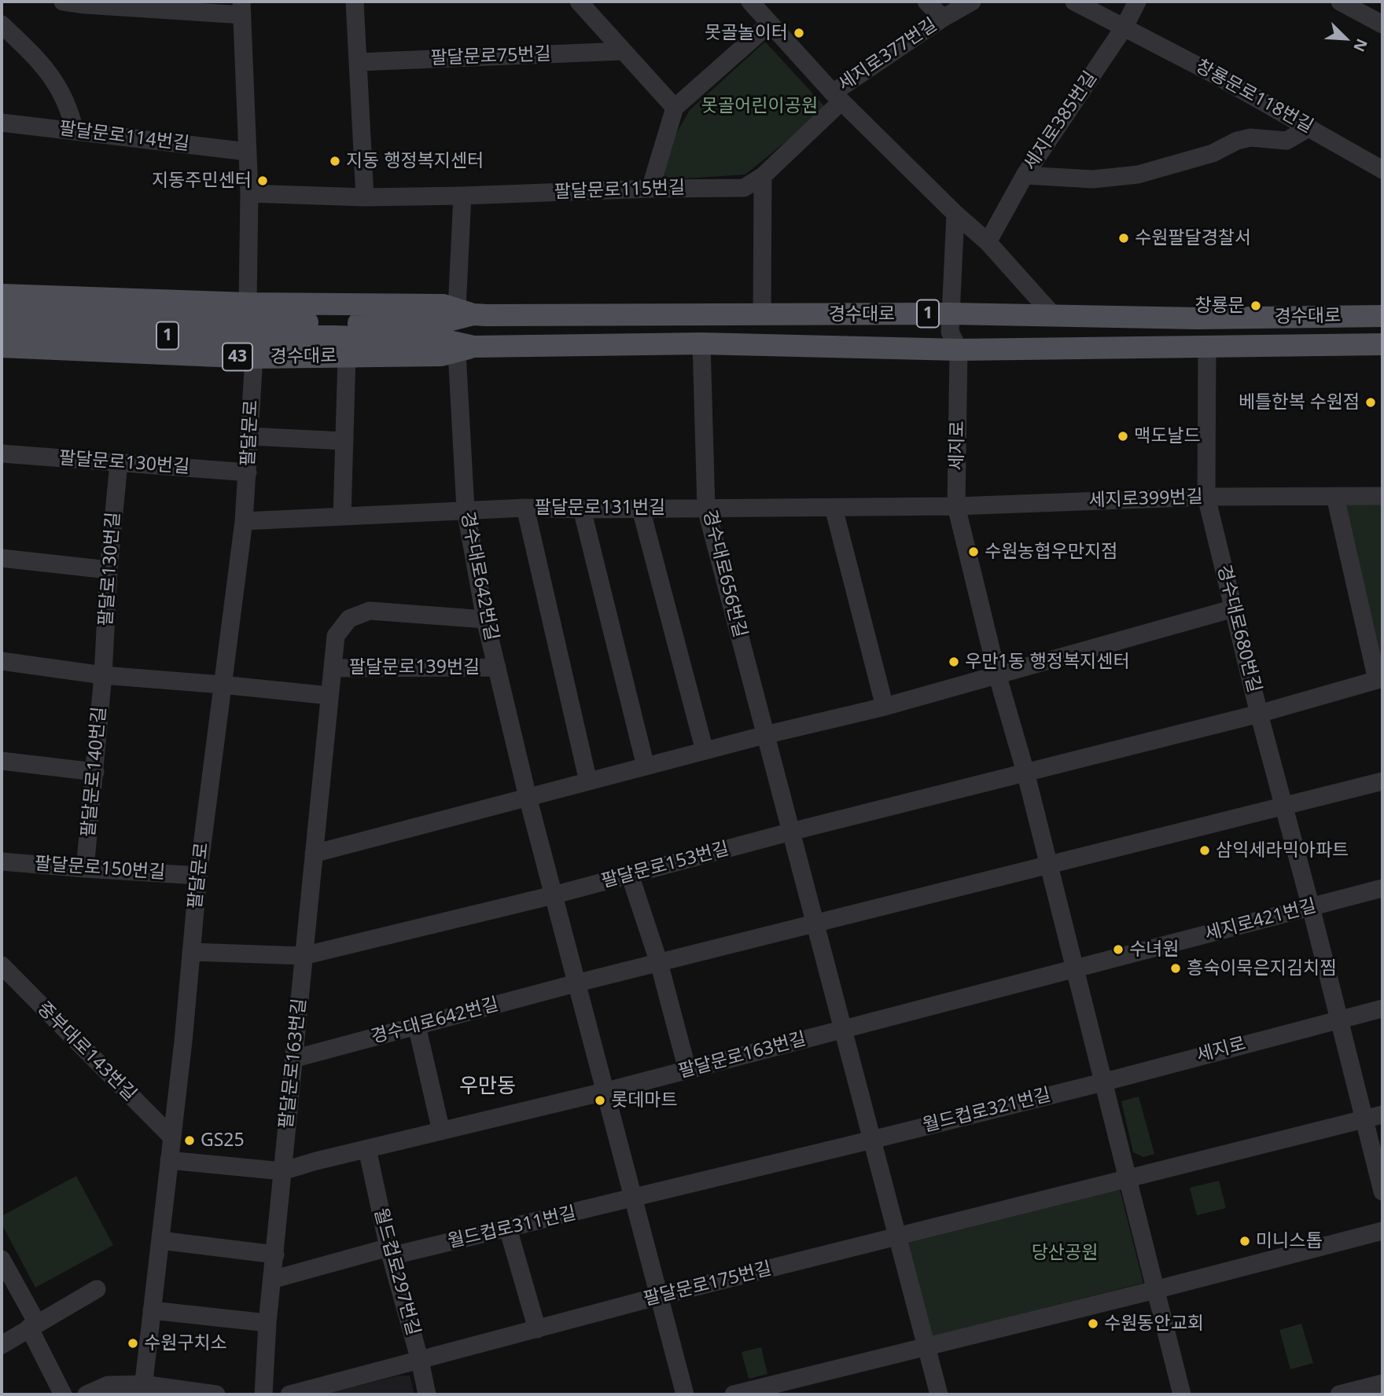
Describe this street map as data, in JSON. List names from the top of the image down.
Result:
{
  "streets": {
    "main road": ["1", "경수대로", "43"],
    "street": [
      "세지로377번길",
      "팔달문로75번길",
      "창룡문로118번길",
      "세지로385번길",
      "팔달문로114번길",
      "팔달문로115번길",
      "팔달문로",
      "세지로",
      "팔달문로130번길",
      "세지로399번길",
      "팔달문로131번길",
      "팔달로130번길",
      "경수대로656번길",
      "경수대로642번길",
      "경수대로680번길",
      "팔달문로139번길",
      "팔달문로140번길",
      "팔달문로153번길",
      "팔달문로150번길",
      "세지로421번길",
      "중부대로143번길",
      "팔달문로163번길",
      "월드컵로321번길",
      "월드컵로311번길",
      "월드컵로297번길",
      "팔달문로175번길"
    ]
  },
  "crossings": [
    ["세지로377번길", "팔달문로115번길"],
    ["창룡문로118번길", "세지로385번길"],
    ["1", "경수대로"],
    ["경수대로", "팔달문로"],
    ["경수대로", "세지로"],
    ["경수대로", "경수대로656번길"],
    ["경수대로", "경수대로642번길"],
    ["경수대로", "경수대로680번길"],
    ["팔달문로", "팔달문로130번길"],
    ["팔달문로", "팔달문로131번길"],
    ["팔달문로", "팔달문로139번길"],
    ["팔달문로", "팔달문로153번길"],
    ["팔달문로", "팔달문로150번길"],
    ["팔달문로", "중부대로143번길"],
    ["팔달문로", "팔달문로163번길"],
    ["세지로", "세지로399번길"],
    ["세지로", "팔달문로131번길"],
    ["세지로", "경수대로680번길"],
    ["세지로", "팔달문로153번길"],
    ["세지로", "세지로421번길"],
    ["세지로", "팔달문로163번길"],
    ["세지로", "월드컵로321번길"],
    ["세지로", "팔달문로175번길"],
    ["팔달문로130번길", "팔달로130번길"],
    ["세지로399번길", "팔달문로131번길"],
    ["세지로399번길", "경수대로680번길"],
    ["팔달문로131번길", "경수대로656번길"],
    ["팔달문로131번길", "경수대로642번길"],
    ["팔달로130번길", "팔달문로140번길"],
    ["경수대로656번길", "경수대로642번길"],
    ["경수대로656번길", "팔달문로153번길"],
    ["경수대로656번길", "팔달문로163번길"],
    ["경수대로642번길", "팔달문로139번길"],
    ["경수대로642번길", "팔달문로153번길"],
    ["경수대로642번길", "팔달문로163번길"],
    ["경수대로680번길", "세지로421번길"],
    ["팔달문로140번길", "팔달문로150번길"],
    ["팔달문로153번길", "팔달문로163번길"],
    ["세지로421번길", "팔달문로163번길"],
    ["팔달문로163번길", "월드컵로297번길"],
    ["월드컵로321번길", "월드컵로311번길"],
    ["월드컵로311번길", "월드컵로297번길"],
    ["월드컵로297번길", "팔달문로175번길"]
  ],
  "districts": ["우만동"],
  "parks": ["못골어린이공원", "당산공원"],
  "places": [
    "못골놀이터",
    "지동 행정복지센터",
    "지동주민센터",
    "수원팔달경찰서",
    "창룡문",
    "베틀한복 수원점",
    "맥도날드",
    "수원농협우만지점",
    "우만1동 행정복지센터",
    "삼익세라믹아파트",
    "수녀원",
    "흥숙이묵은지김치찜",
    "롯데마트",
    "GS25",
    "미니스톱",
    "수원동안교회",
    "수원구치소"
  ],
  "north": "bottom right"
}
